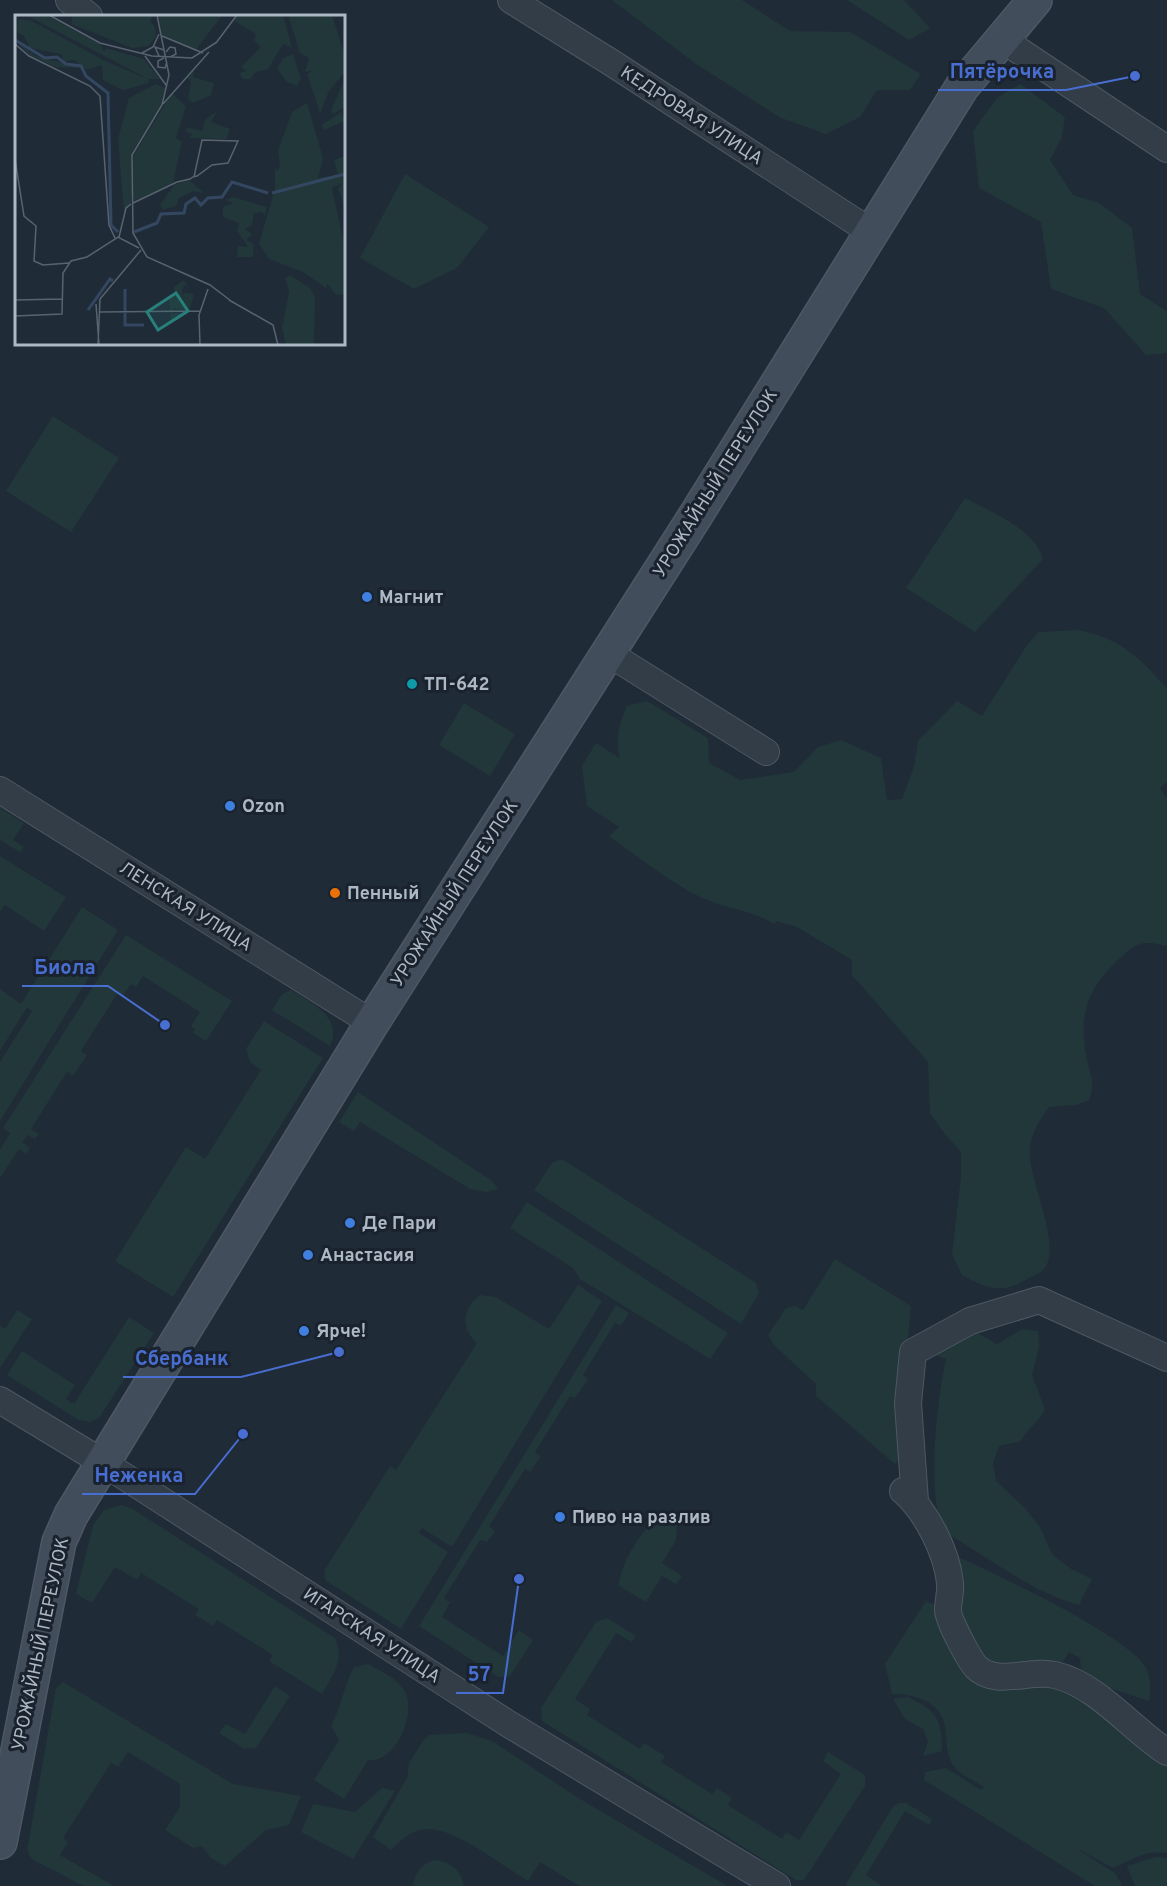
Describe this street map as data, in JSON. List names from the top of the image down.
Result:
{
  "streets": {
    "street": [
      "КЕДРОВАЯ УЛИЦА",
      "УРОЖАЙНЫЙ ПЕРЕУЛОК",
      "ЛЕНСКАЯ УЛИЦА",
      "ИГАРСКАЯ УЛИЦА"
    ]
  },
  "crossings": [
    ["КЕДРОВАЯ УЛИЦА", "УРОЖАЙНЫЙ ПЕРЕУЛОК"],
    ["УРОЖАЙНЫЙ ПЕРЕУЛОК", "ЛЕНСКАЯ УЛИЦА"],
    ["УРОЖАЙНЫЙ ПЕРЕУЛОК", "ИГАРСКАЯ УЛИЦА"]
  ],
  "places": [
    "Пятёрочка",
    "Магнит",
    "ТП-642",
    "Ozon",
    "Пенный",
    "Биола",
    "Де Пари",
    "Анастасия",
    "Ярче!",
    "Сбербанк",
    "Неженка",
    "Пиво на разлив",
    "57"
  ]
}
